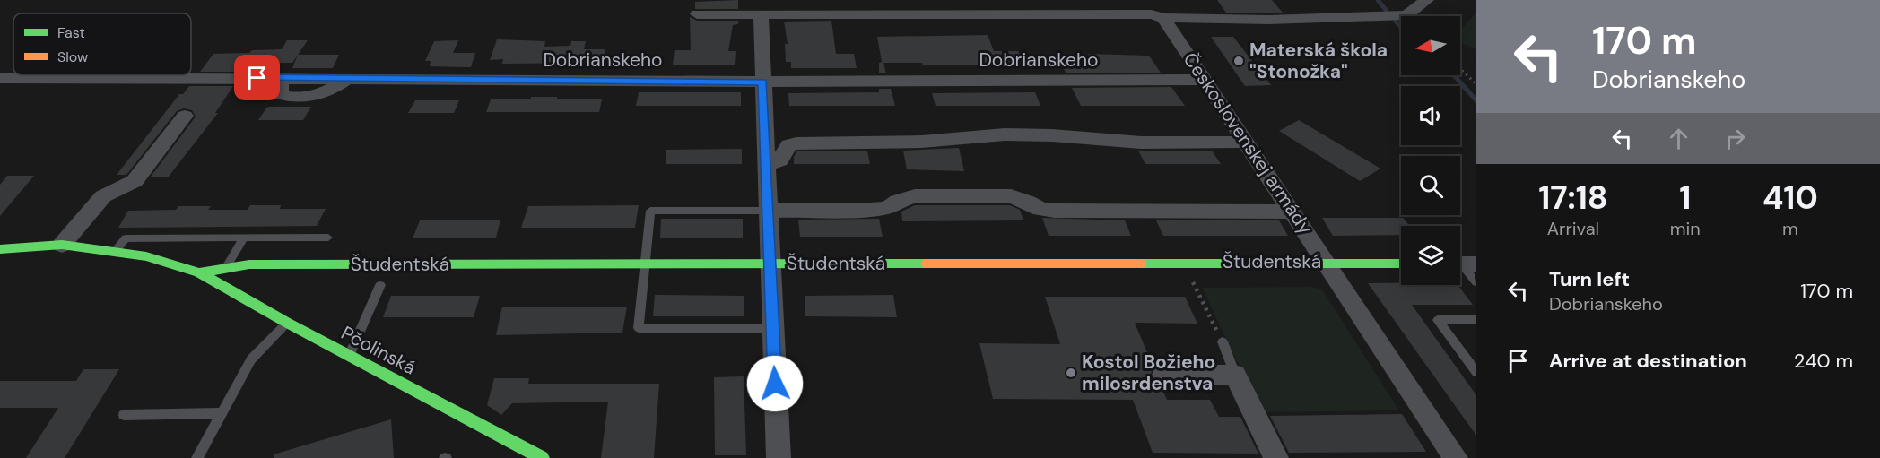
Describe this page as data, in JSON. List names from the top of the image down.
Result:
{
  "streets": {
    "street": [
      "Dobrianskeho",
      "Československej armády",
      "Študentská",
      "Pčolinská"
    ]
  },
  "crossings": [
    ["Dobrianskeho", "Československej armády"],
    ["Československej armády", "Študentská"],
    ["Študentská", "Pčolinská"]
  ],
  "places": ["Materská škola \"Stonožka\"", "Kostol Božieho milosrdenstva"],
  "legend": ["Fast", "Slow"],
  "north": "left",
  "page": {
    "turn": ["170 m", "Dobrianskeho"],
    "eta": [
      "17:18",
      "Arrival",
      "1",
      "min",
      "410",
      "m"
    ],
    "list": [
      {
        "name": "Turn left",
        "note": "Dobrianskeho",
        "value": "170 m"
      },
      {
        "name": "Arrive at destination",
        "value": "240 m"
      }
    ]
  }
}
